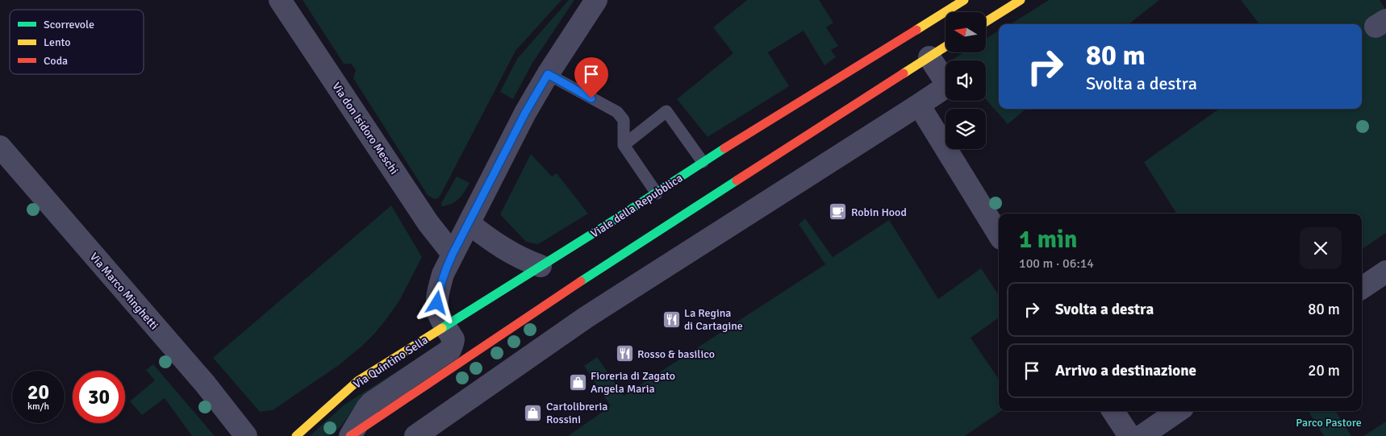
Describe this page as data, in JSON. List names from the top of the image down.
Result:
{
  "streets": {
    "street": [
      "Via don Isidoro Meschi",
      "Viale della Repubblica",
      "Via Marco Minghetti",
      "Via Quintino Sella"
    ]
  },
  "crossings": [
    ["Viale della Repubblica", "Via Quintino Sella"]
  ],
  "parks": ["Parco Pastore"],
  "places": {
    "cafe": ["Robin Hood"],
    "restaurant": ["La Regina di Cartagine", "Rosso & basilico"],
    "shop": ["Fioreria di Zagato Angela Maria", "Cartolibreria Rossini"]
  },
  "legend": ["Scorrevole", "Lento", "Coda"],
  "north": "left",
  "page": {
    "turn": ["80 m", "Svolta a destra"],
    "heading": ["1 min", "100 m · 06:14"],
    "list": [
      {
        "name": "Svolta a destra",
        "value": "80 m"
      },
      {
        "name": "Arrivo a destinazione",
        "value": "20 m"
      }
    ],
    "speed": "20 km/h",
    "limit": "30"
  }
}
